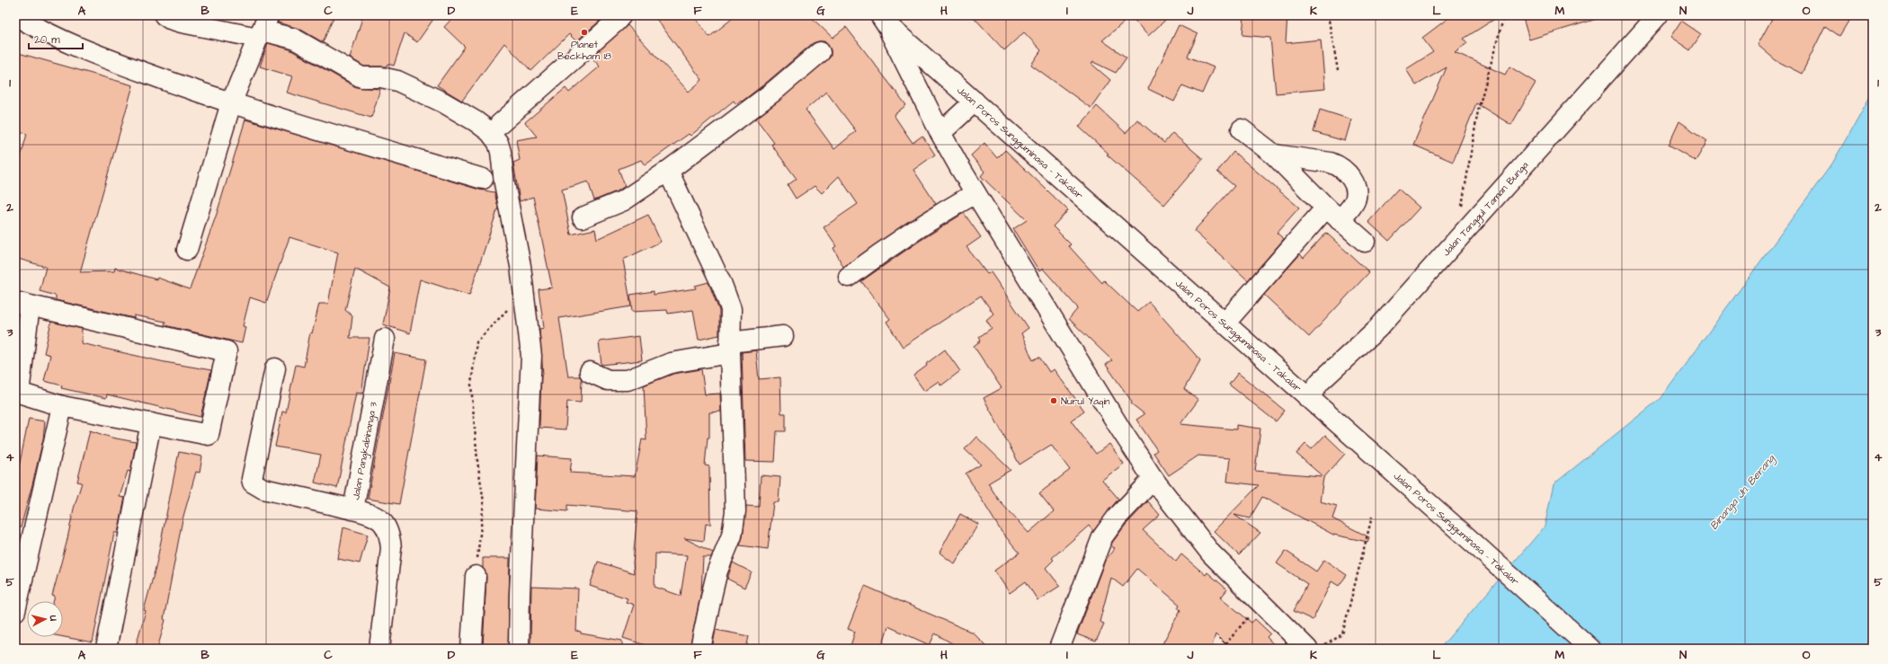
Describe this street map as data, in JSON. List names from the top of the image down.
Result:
{
  "streets": {
    "main road": ["Jalan Poros Sungguminasa - Takalar", "Jalan Tanggul Taman Bunga", "Jalan Pangkabinanga 3"]
  },
  "crossings": [
    ["Jalan Poros Sungguminasa - Takalar", "Jalan Tanggul Taman Bunga"]
  ],
  "water": ["Binanga Jn. Berang"],
  "places": ["Planet Beckham 18", "Nurul Yaqin"],
  "scale_bar": "20 m",
  "north": "right",
  "grid": {
    "columns": [
      "A",
      "B",
      "C",
      "D",
      "E",
      "F",
      "G",
      "H",
      "I",
      "J",
      "K",
      "L",
      "M",
      "N",
      "O"
    ],
    "rows": [
      "1",
      "2",
      "3",
      "4",
      "5"
    ]
  }
}
